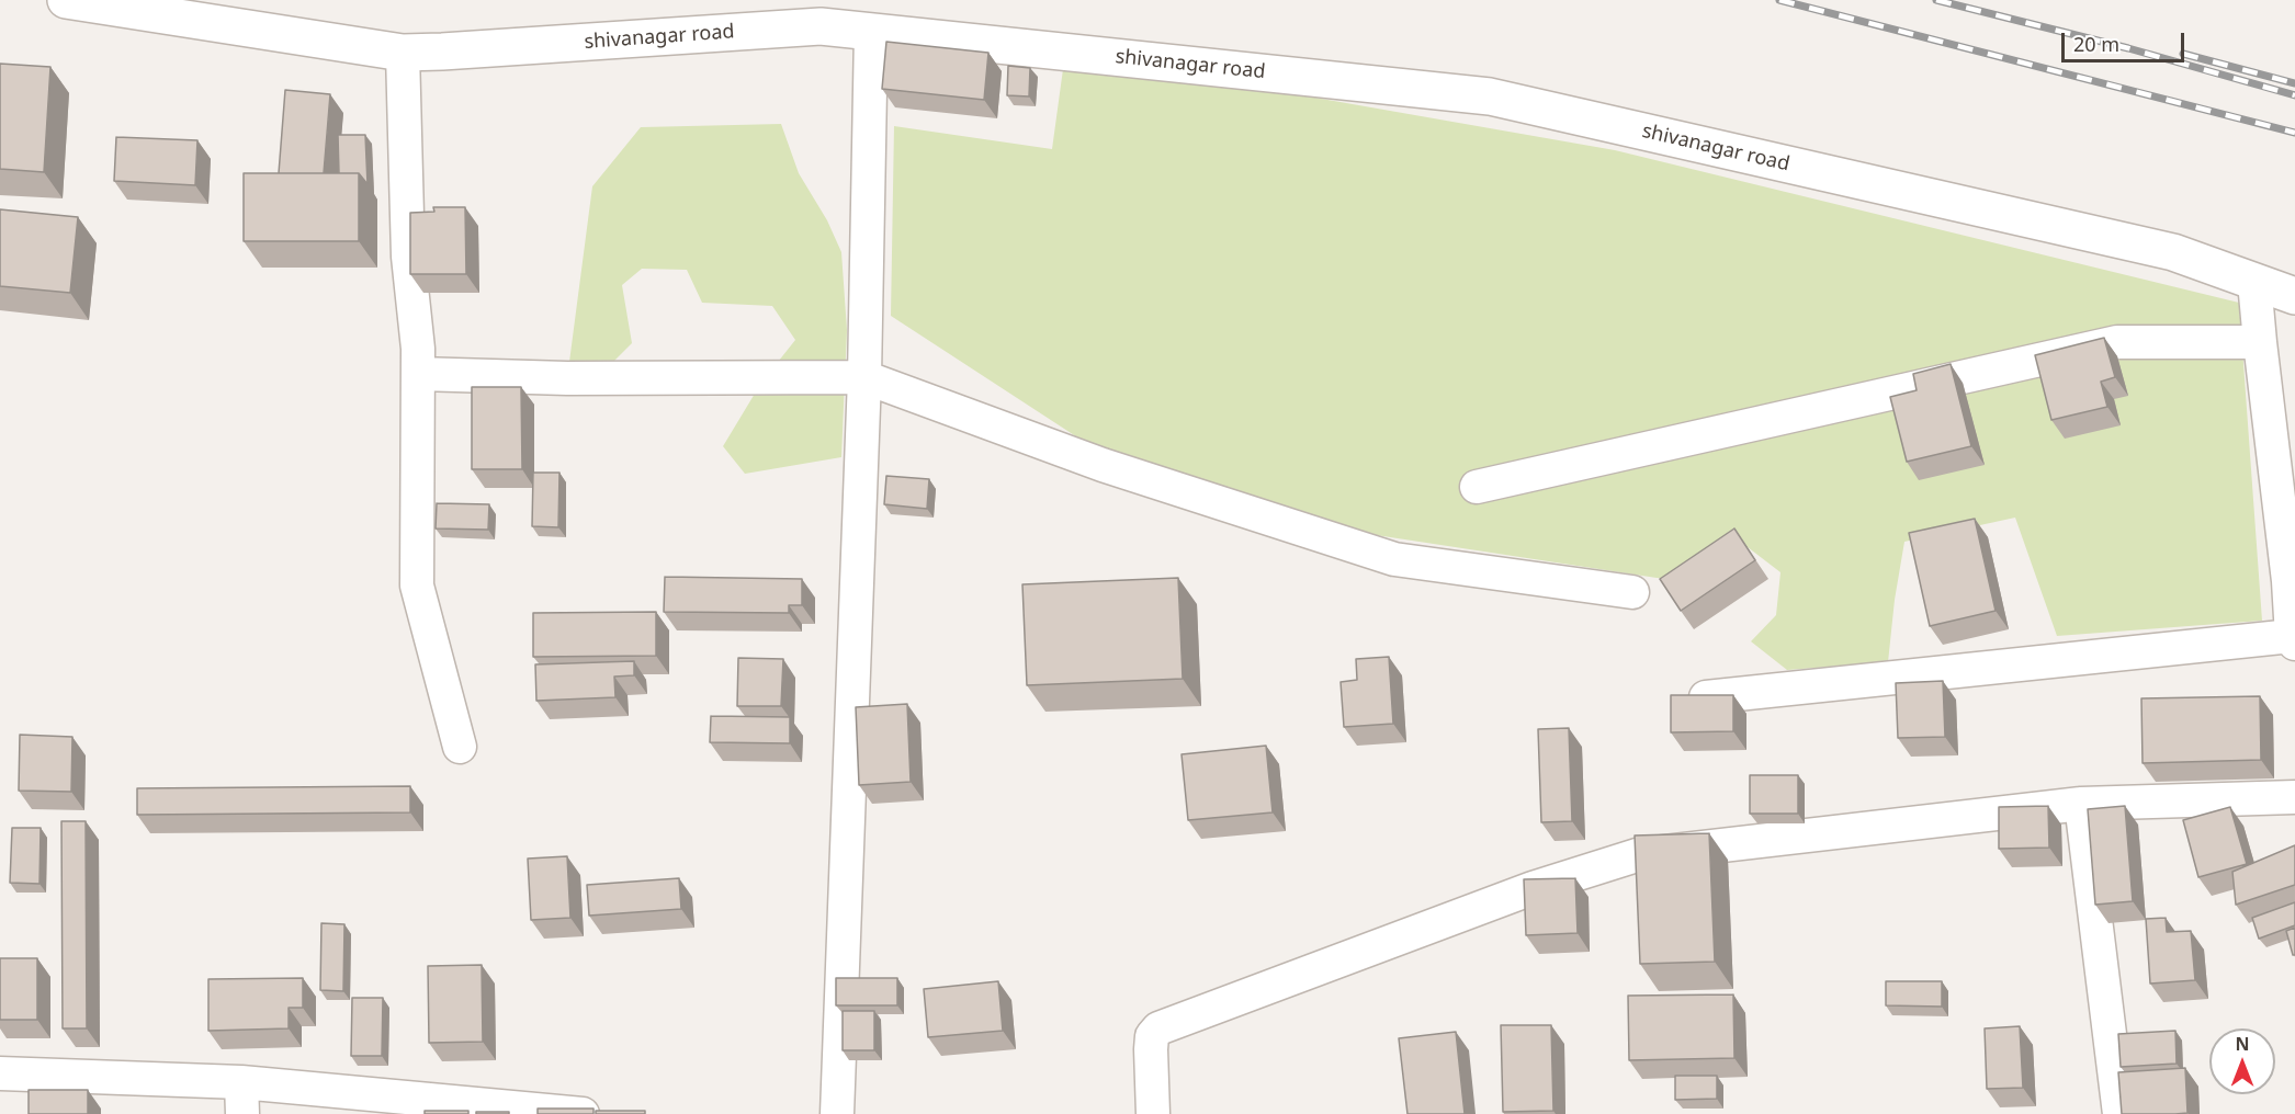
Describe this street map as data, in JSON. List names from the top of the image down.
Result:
{
  "streets": {
    "street": ["shivanagar road"]
  },
  "scale_bar": "20 m",
  "north": "top"
}
